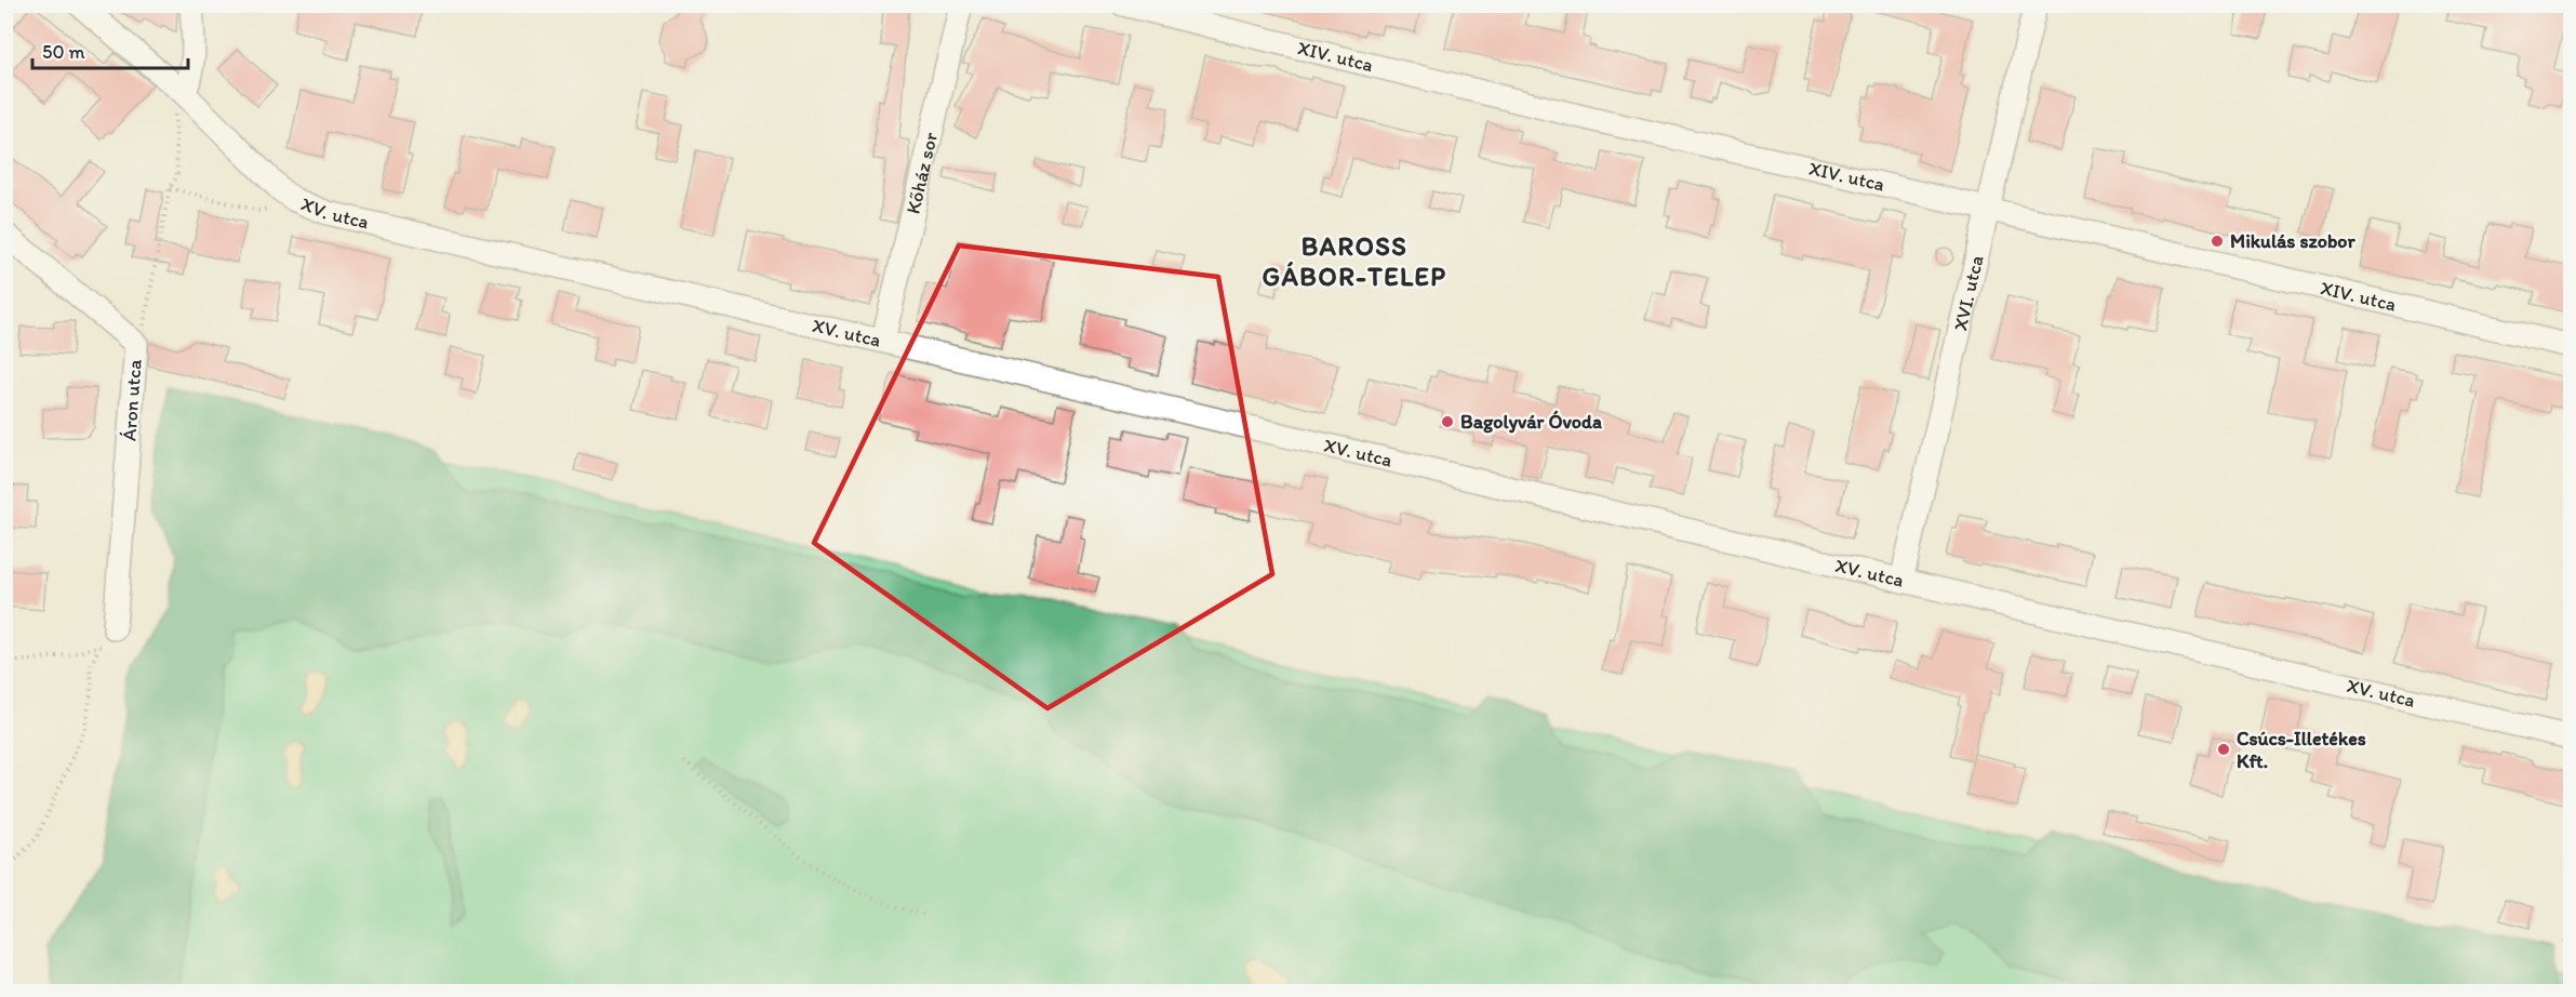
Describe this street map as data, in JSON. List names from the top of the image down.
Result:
{
  "streets": {
    "street": [
      "XIV. utca",
      "Kőház sor",
      "XV. utca",
      "XVI. utca",
      "Áron utca"
    ]
  },
  "crossings": [
    ["XIV. utca", "XVI. utca"],
    ["Kőház sor", "XV. utca"],
    ["XV. utca", "XVI. utca"]
  ],
  "districts": ["BAROSS GÁBOR-TELEP"],
  "places": ["Mikulás szobor", "Bagolyvár Óvoda", "Csúcs-Illetékes Kft."],
  "scale_bar": "50 m"
}
